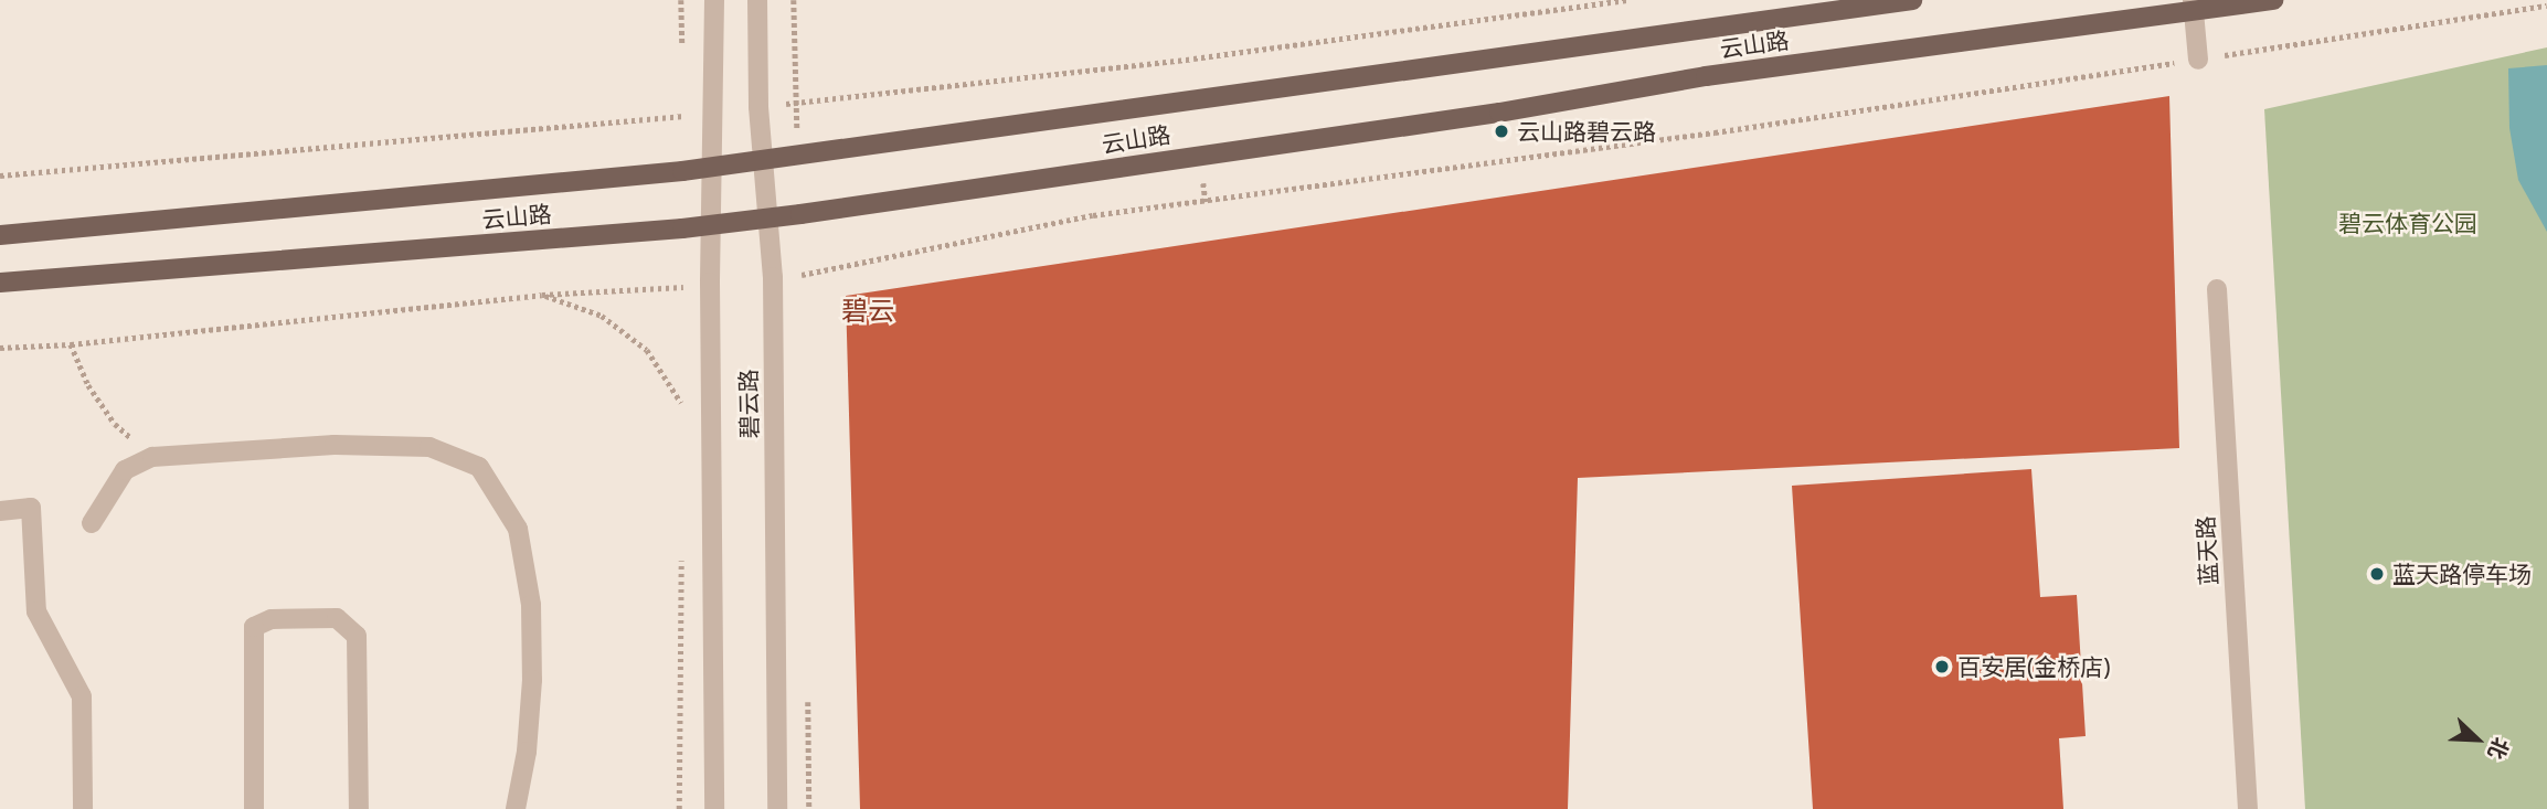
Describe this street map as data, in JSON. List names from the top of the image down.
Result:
{
  "streets": {
    "main road": ["云山路"],
    "street": ["碧云路", "蓝天路"]
  },
  "crossings": [
    ["云山路", "碧云路"]
  ],
  "districts": ["碧云"],
  "parks": ["碧云体育公园"],
  "places": ["云山路碧云路", "蓝天路停车场", "百安居(金桥店)"],
  "north": "bottom right"
}
